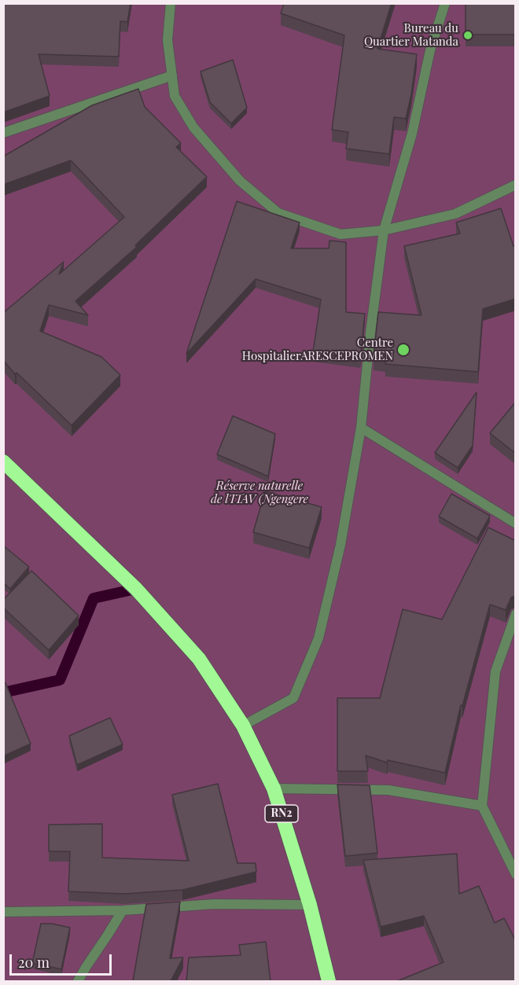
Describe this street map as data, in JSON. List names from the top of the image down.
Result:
{
  "streets": {
    "highway": ["RN2"]
  },
  "parks": ["Réserve naturelle de l'ITAV (Ngengere"],
  "places": ["Bureau du Quartier Matanda", "Centre HospitalierARESCEPROMEN"],
  "scale_bar": "20 m"
}
